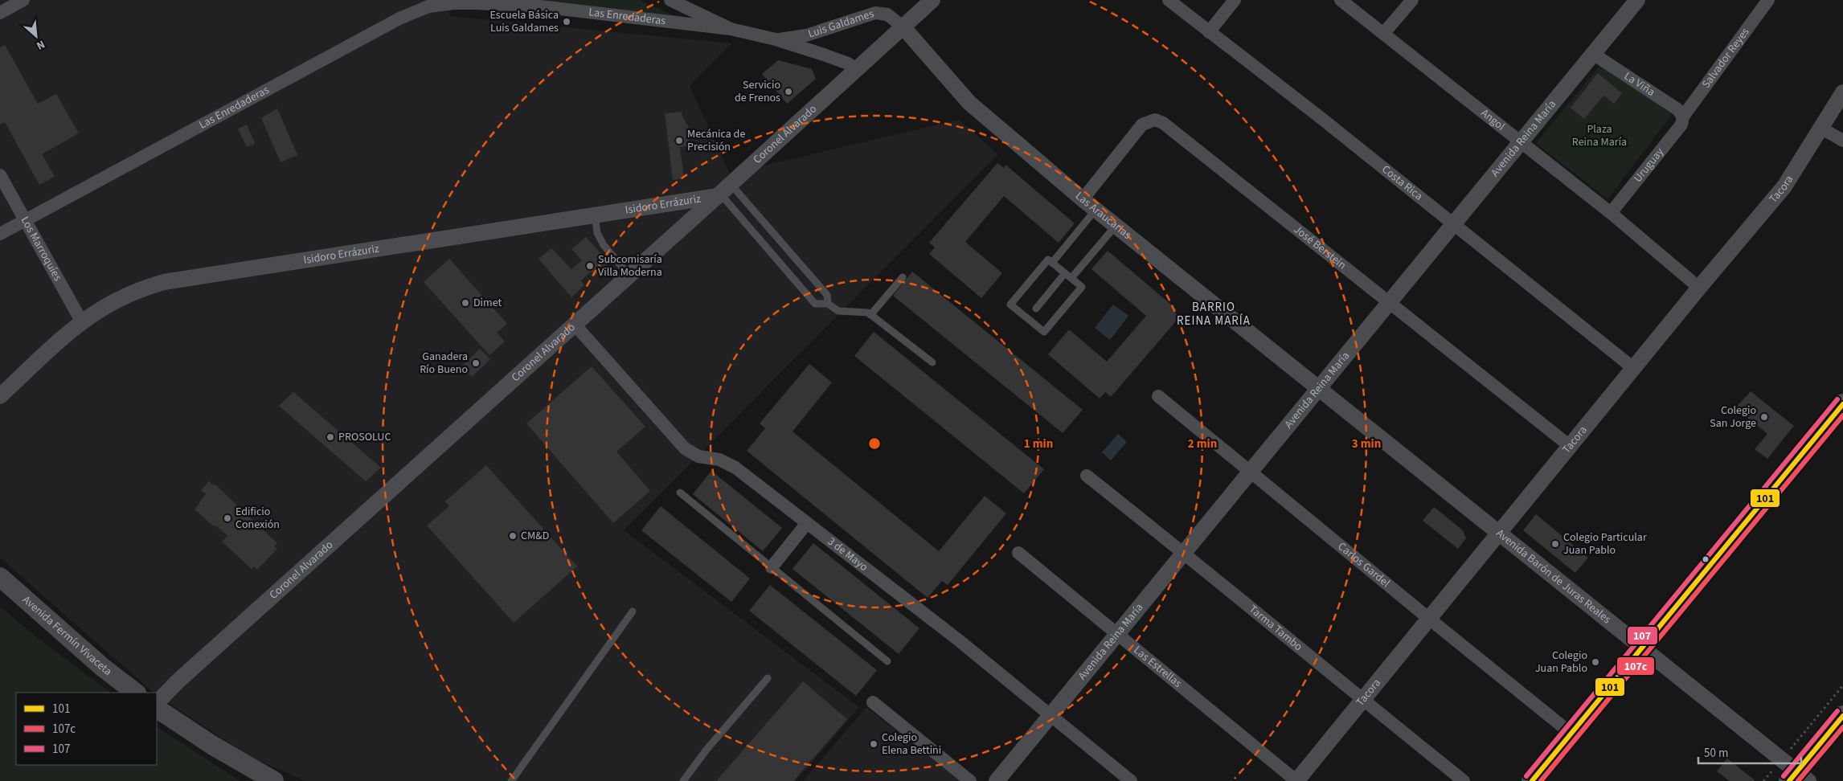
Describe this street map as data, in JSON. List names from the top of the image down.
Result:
{
  "streets": {
    "main road": ["Avenida Fermín Vivaceta"],
    "street": [
      "Las Enredaderas",
      "Luis Galdames",
      "Salvador Reyes",
      "La Viña",
      "Angol",
      "Coronel Alvarado",
      "Avenida Reina María",
      "Uruguay",
      "Costa Rica",
      "Tacora",
      "Isidoro Errázuriz",
      "Las Araucarias",
      "José Berstein",
      "Los Marroquíes",
      "3 de Mayo",
      "Carlos Gardel",
      "Avenida Barón de Juras Reales",
      "Tarma Tambo",
      "Las Estrellas"
    ]
  },
  "crossings": [
    ["Las Enredaderas", "Luis Galdames"],
    ["Las Enredaderas", "Los Marroquíes"],
    ["Luis Galdames", "Coronel Alvarado"],
    ["Luis Galdames", "Las Araucarias"],
    ["Salvador Reyes", "La Viña"],
    ["Salvador Reyes", "Uruguay"],
    ["La Viña", "Avenida Reina María"],
    ["La Viña", "Uruguay"],
    ["Angol", "Avenida Reina María"],
    ["Angol", "Uruguay"],
    ["Angol", "Tacora"],
    ["Coronel Alvarado", "Isidoro Errázuriz"],
    ["Coronel Alvarado", "Las Araucarias"],
    ["Coronel Alvarado", "3 de Mayo"],
    ["Avenida Reina María", "Costa Rica"],
    ["Avenida Reina María", "Las Araucarias"],
    ["Avenida Reina María", "José Berstein"],
    ["Avenida Reina María", "3 de Mayo"],
    ["Avenida Reina María", "Carlos Gardel"],
    ["Avenida Reina María", "Avenida Barón de Juras Reales"],
    ["Avenida Reina María", "Tarma Tambo"],
    ["Avenida Reina María", "Las Estrellas"],
    ["Costa Rica", "Tacora"],
    ["Tacora", "José Berstein"],
    ["Tacora", "Carlos Gardel"],
    ["Tacora", "Avenida Barón de Juras Reales"],
    ["Tacora", "Tarma Tambo"],
    ["Tacora", "Las Estrellas"],
    ["Isidoro Errázuriz", "Los Marroquíes"],
    ["Las Araucarias", "José Berstein"],
    ["Las Araucarias", "Avenida Barón de Juras Reales"]
  ],
  "districts": ["BARRIO REINA MARÍA"],
  "parks": ["Plaza Reina María"],
  "places": [
    "Escuela Básica Luis Galdames",
    "Servicio de Frenos",
    "Mecánica de Precisión",
    "Subcomisaría Villa Moderna",
    "Dimet",
    "Ganadera Río Bueno",
    "Colegio San Jorge",
    "PROSOLUC",
    "Edificio Conexión",
    "CM&D",
    "Colegio Particular Juan Pablo",
    "Colegio Juan Pablo",
    "Colegio Elena Bettini"
  ],
  "lines": ["transit line 107", "transit line 101", "transit line 107c"],
  "legend": ["101", "107c", "107"],
  "scale_bar": "50 m",
  "north": "bottom right",
  "rings": ["1 min", "2 min", "3 min"]
}
